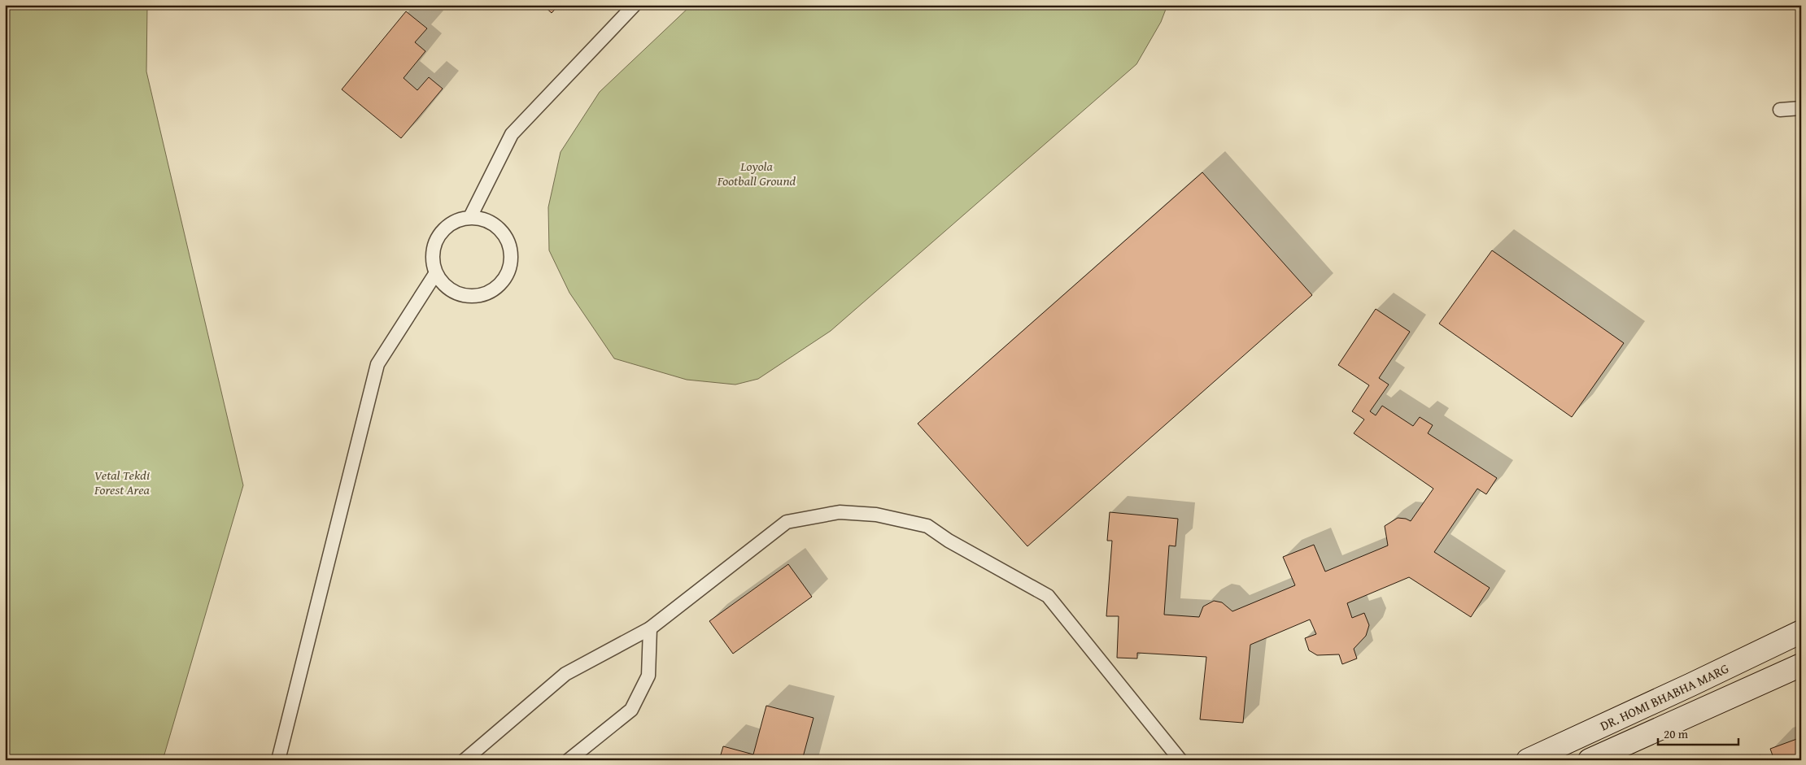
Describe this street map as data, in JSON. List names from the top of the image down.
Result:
{
  "streets": {
    "main road": ["DR. HOMI BHABHA MARG"]
  },
  "parks": ["Loyola Football Ground", "Vetal Tekdi Forest Area"],
  "scale_bar": "20 m"
}
